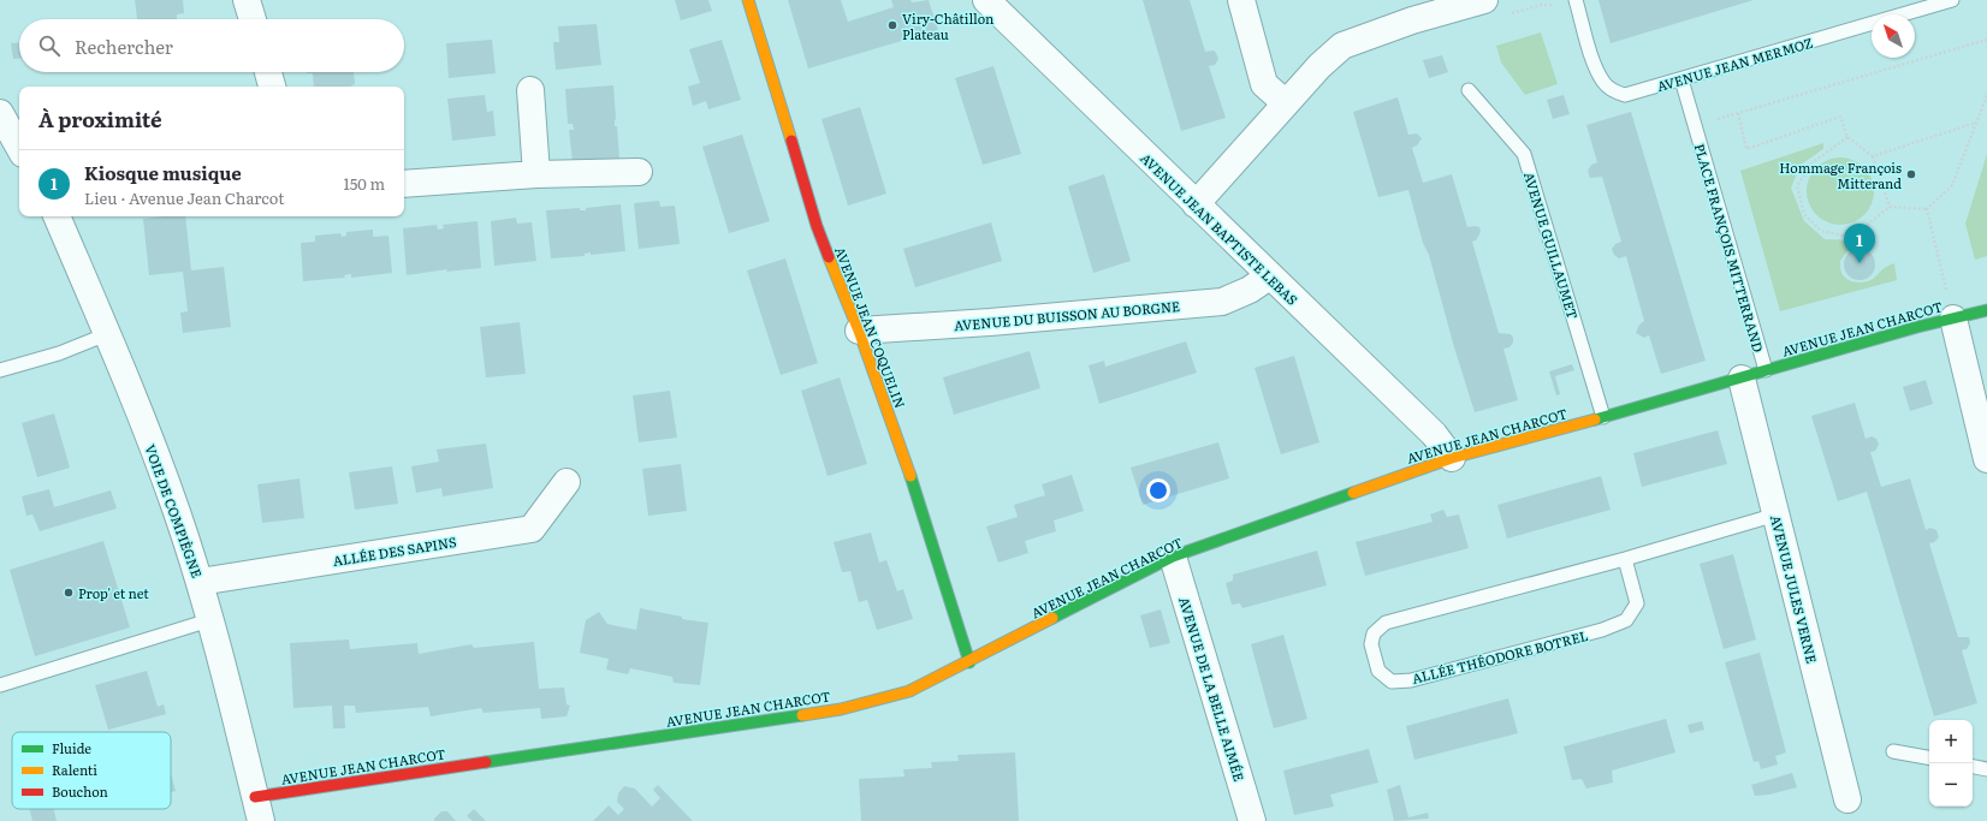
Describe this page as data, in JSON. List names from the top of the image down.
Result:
{
  "streets": {
    "street": [
      "AVENUE JEAN BAPTISTE LEBAS",
      "AVENUE DU BUISSON AU BORGNE",
      "AVENUE JEAN COQUELIN",
      "AVENUE JEAN CHARCOT",
      "VOIE DE COMPIÈGNE",
      "ALLÉE DES SAPINS",
      "AVENUE JULES VERNE",
      "AVENUE DE LA BELLE AIMÉE"
    ],
    "lane": [
      "AVENUE JEAN MERMOZ",
      "AVENUE GUILLAUMET",
      "PLACE FRANÇOIS MITTERRAND",
      "ALLÉE THÉODORE BOTREL"
    ]
  },
  "crossings": [
    ["AVENUE JEAN MERMOZ", "PLACE FRANÇOIS MITTERRAND"],
    ["AVENUE JEAN BAPTISTE LEBAS", "AVENUE DU BUISSON AU BORGNE"],
    ["AVENUE JEAN BAPTISTE LEBAS", "AVENUE JEAN CHARCOT"],
    ["AVENUE GUILLAUMET", "AVENUE JEAN CHARCOT"],
    ["PLACE FRANÇOIS MITTERRAND", "AVENUE JEAN CHARCOT"],
    ["PLACE FRANÇOIS MITTERRAND", "AVENUE JULES VERNE"],
    ["AVENUE DU BUISSON AU BORGNE", "AVENUE JEAN COQUELIN"],
    ["AVENUE JEAN COQUELIN", "AVENUE JEAN CHARCOT"],
    ["AVENUE JEAN CHARCOT", "VOIE DE COMPIÈGNE"],
    ["AVENUE JEAN CHARCOT", "AVENUE JULES VERNE"],
    ["AVENUE JEAN CHARCOT", "AVENUE DE LA BELLE AIMÉE"],
    ["VOIE DE COMPIÈGNE", "ALLÉE DES SAPINS"],
    ["AVENUE JULES VERNE", "ALLÉE THÉODORE BOTREL"]
  ],
  "places": ["Viry-Châtillon Plateau", "Hommage François Mitterand", "Prop' et net"],
  "legend": ["Fluide", "Ralenti", "Bouchon"],
  "north": "top left",
  "page": {
    "search": "Rechercher",
    "heading": "À proximité",
    "list": [
      {
        "mark": "1",
        "name": "Kiosque musique",
        "note": "Lieu · Avenue Jean Charcot",
        "value": "150 m"
      }
    ],
    "pins": "1",
    "map_buttons": ["+", "−"]
  }
}
